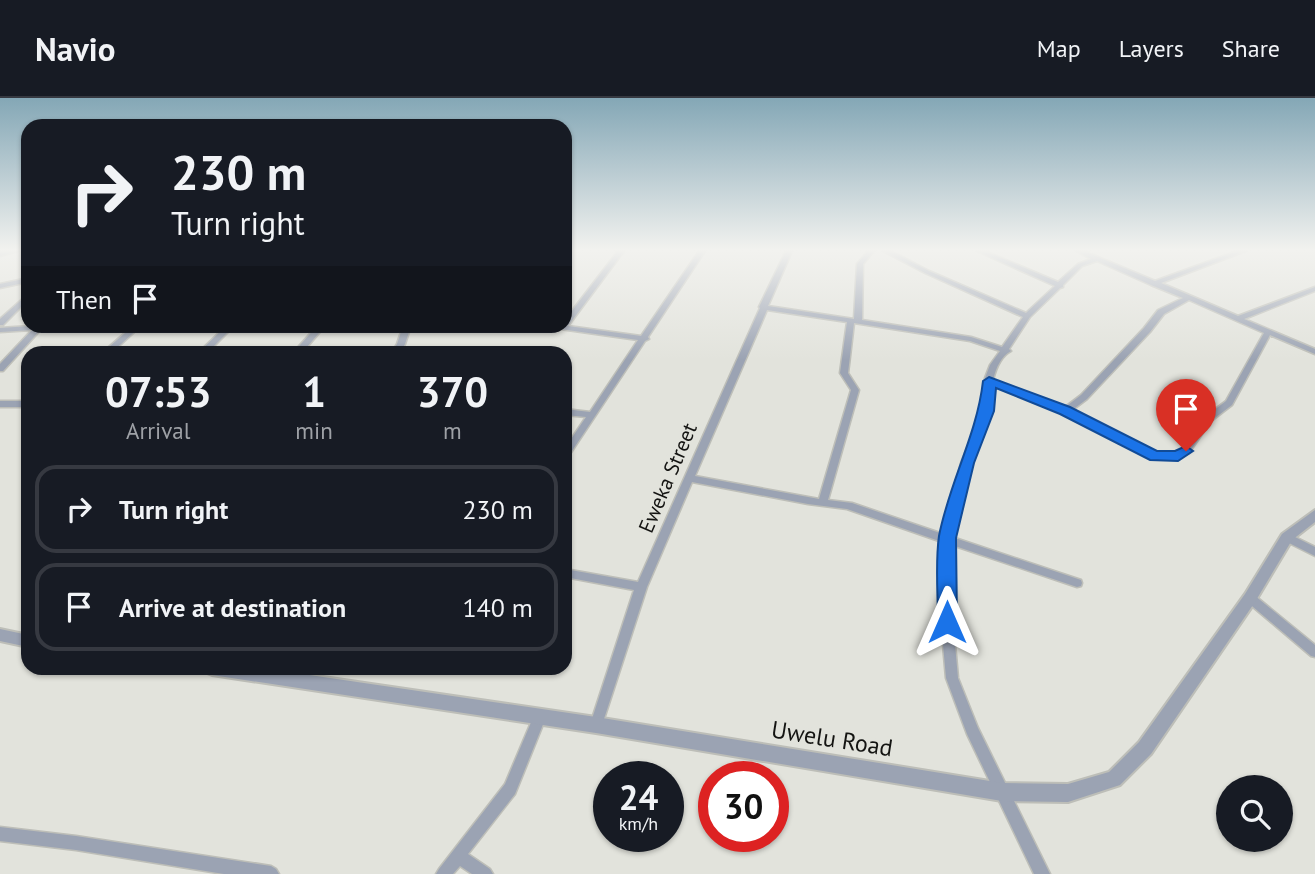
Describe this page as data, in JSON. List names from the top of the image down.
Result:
{
  "streets": {
    "street": ["Eweka Street", "Uwelu Road"]
  },
  "crossings": [
    ["Eweka Street", "Uwelu Road"]
  ],
  "page": {
    "header": "Navio",
    "nav": ["Map", "Layers", "Share"],
    "turn": ["230 m", "Turn right"],
    "then": "Then",
    "eta": [
      "07:53",
      "Arrival",
      "1",
      "min",
      "370",
      "m"
    ],
    "list": [
      {
        "name": "Turn right",
        "value": "230 m"
      },
      {
        "name": "Arrive at destination",
        "value": "140 m"
      }
    ],
    "speed": "24 km/h",
    "limit": "30"
  }
}
